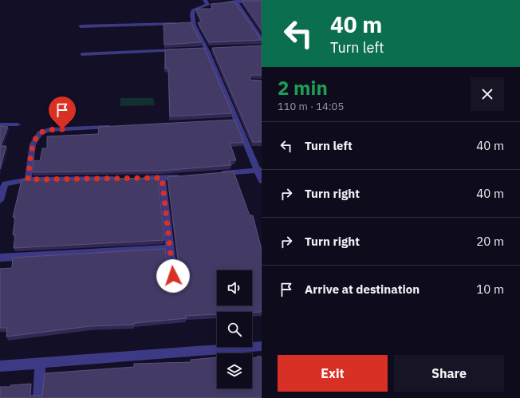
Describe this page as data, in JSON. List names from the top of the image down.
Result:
{
  "page": {
    "turn": ["40 m", "Turn left"],
    "heading": ["2 min", "110 m · 14:05"],
    "list": [
      {
        "name": "Turn left",
        "value": "40 m"
      },
      {
        "name": "Turn right",
        "value": "40 m"
      },
      {
        "name": "Turn right",
        "value": "20 m"
      },
      {
        "name": "Arrive at destination",
        "value": "10 m"
      }
    ],
    "buttons": ["Exit", "Share"]
  }
}
